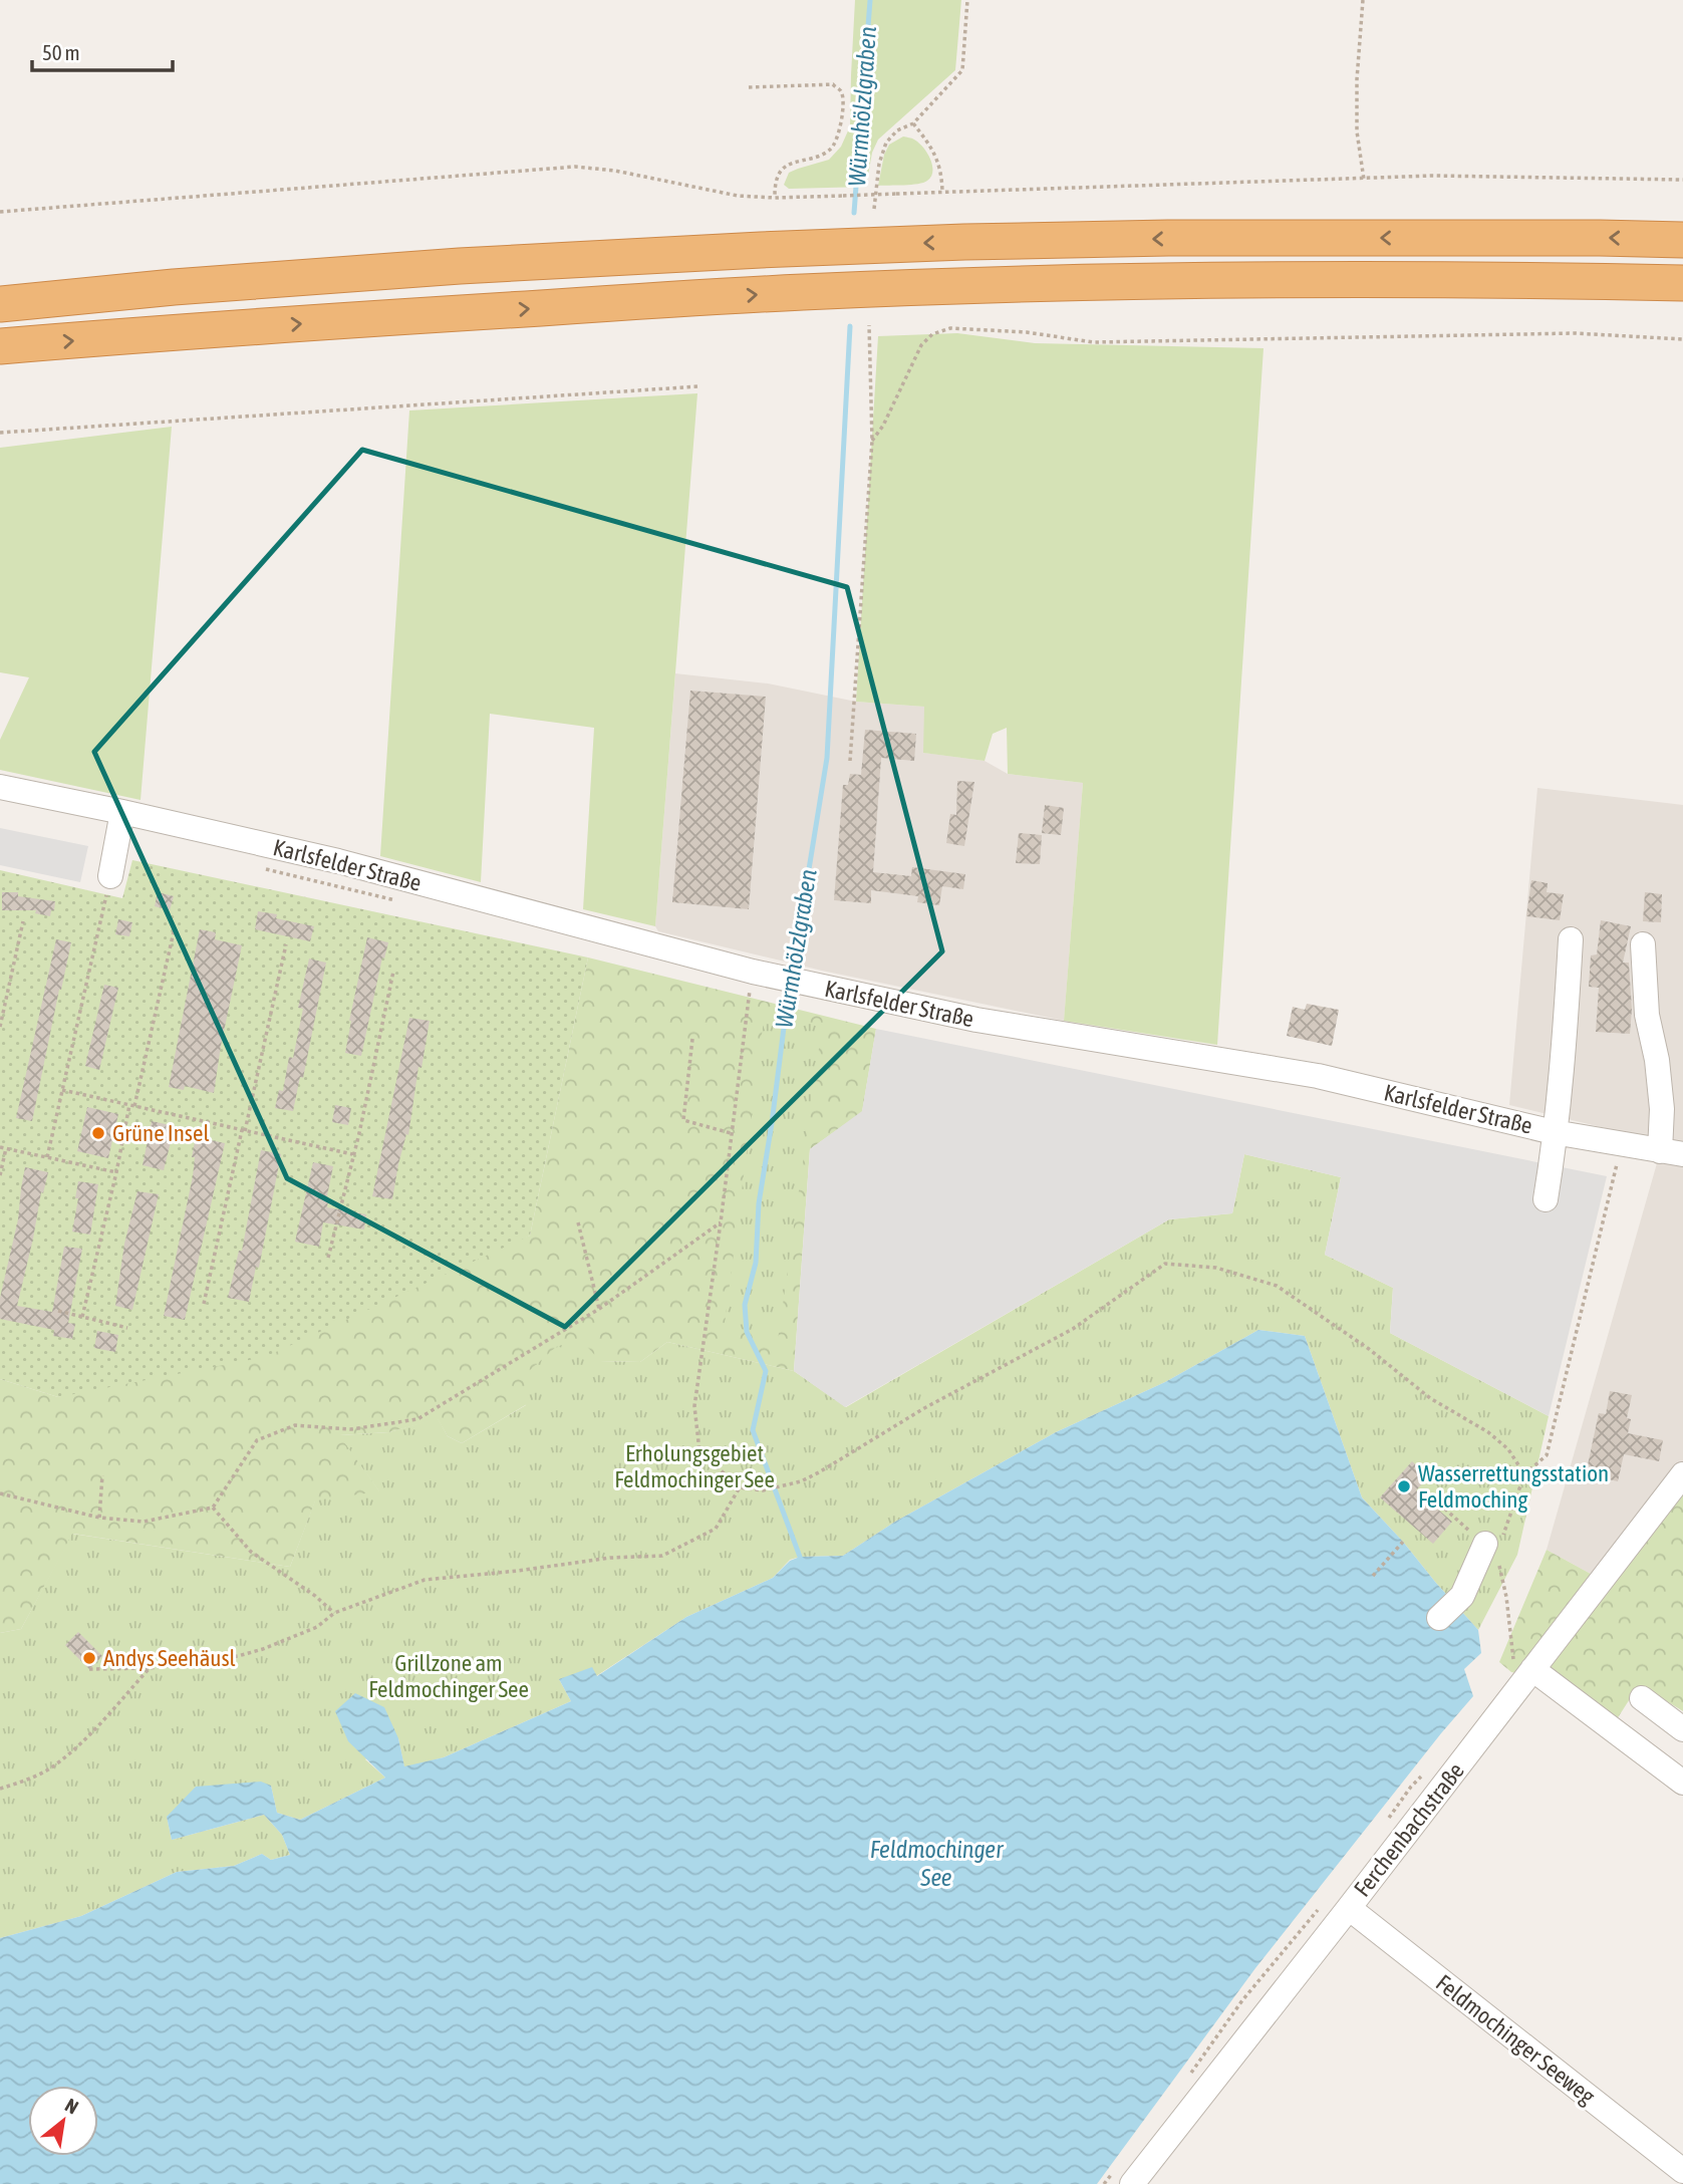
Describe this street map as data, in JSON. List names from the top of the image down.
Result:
{
  "streets": {
    "street": ["Karlsfelder Straße", "Ferchenbachstraße", "Feldmochinger Seeweg"]
  },
  "crossings": [
    ["Ferchenbachstraße", "Feldmochinger Seeweg"]
  ],
  "water": ["Würmhölzlgraben", "Feldmochinger See"],
  "parks": ["Erholungsgebiet Feldmochinger See", "Grillzone am Feldmochinger See"],
  "places": ["Grüne Insel", "Wasserrettungsstation Feldmoching", "Andys Seehäusl"],
  "scale_bar": "50 m",
  "north": "top right"
}
